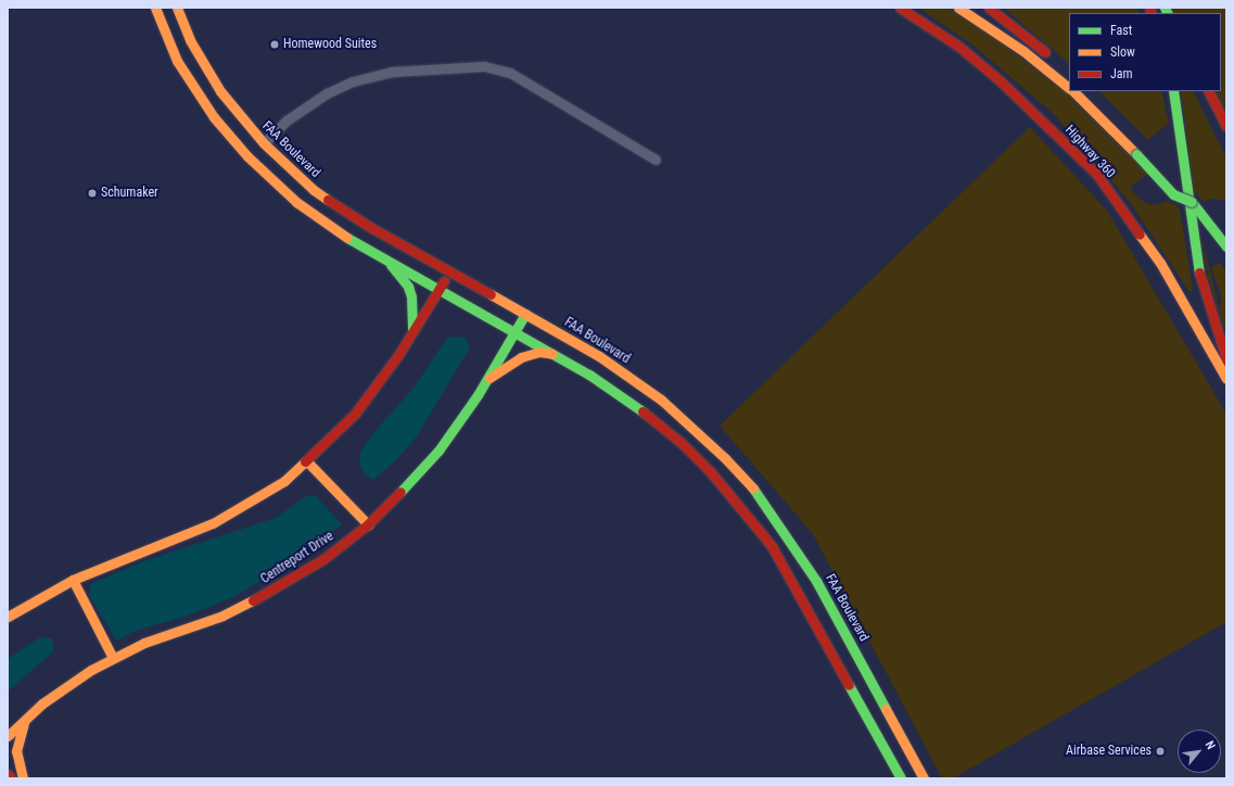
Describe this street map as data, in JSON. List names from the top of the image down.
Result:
{
  "streets": {
    "main road": ["FAA Boulevard", "Highway 360", "Centreport Drive"]
  },
  "crossings": [
    ["FAA Boulevard", "Centreport Drive"]
  ],
  "places": ["Homewood Suites", "Schumaker", "Airbase Services"],
  "legend": ["Fast", "Slow", "Jam"],
  "north": "top right"
}
